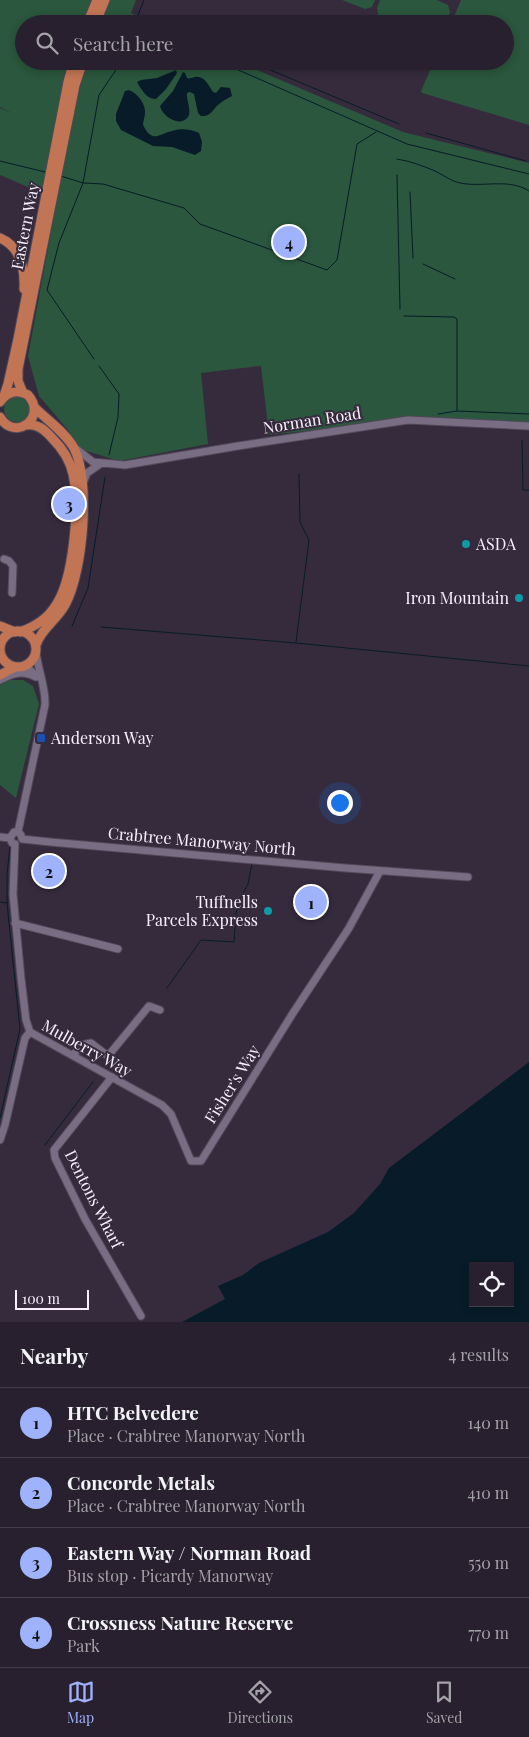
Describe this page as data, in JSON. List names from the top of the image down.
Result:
{
  "streets": {
    "main road": ["Eastern Way"],
    "street": [
      "Norman Road",
      "Crabtree Manorway North",
      "Mulberry Way",
      "Fisher's Way",
      "Dentons Wharf"
    ]
  },
  "crossings": [
    ["Crabtree Manorway North", "Mulberry Way"],
    ["Crabtree Manorway North", "Fisher's Way"],
    ["Mulberry Way", "Fisher's Way"],
    ["Mulberry Way", "Dentons Wharf"]
  ],
  "places": {
    "other": ["ASDA", "Iron Mountain", "Tuffnells Parcels Express"],
    "transit": ["Anderson Way"]
  },
  "scale_bar": "100 m",
  "page": {
    "search": "Search here",
    "pins": [
      "4",
      "3",
      "2",
      "1"
    ],
    "scale": "100 m",
    "heading": ["Nearby", "4 results"],
    "list": [
      {
        "mark": "1",
        "name": "HTC Belvedere",
        "note": "Place · Crabtree Manorway North",
        "value": "140 m"
      },
      {
        "mark": "2",
        "name": "Concorde Metals",
        "note": "Place · Crabtree Manorway North",
        "value": "410 m"
      },
      {
        "mark": "3",
        "name": "Eastern Way / Norman Road",
        "note": "Bus stop · Picardy Manorway",
        "value": "550 m"
      },
      {
        "mark": "4",
        "name": "Crossness Nature Reserve",
        "note": "Park",
        "value": "770 m"
      }
    ],
    "nav": ["Map", "Directions", "Saved"]
  }
}
